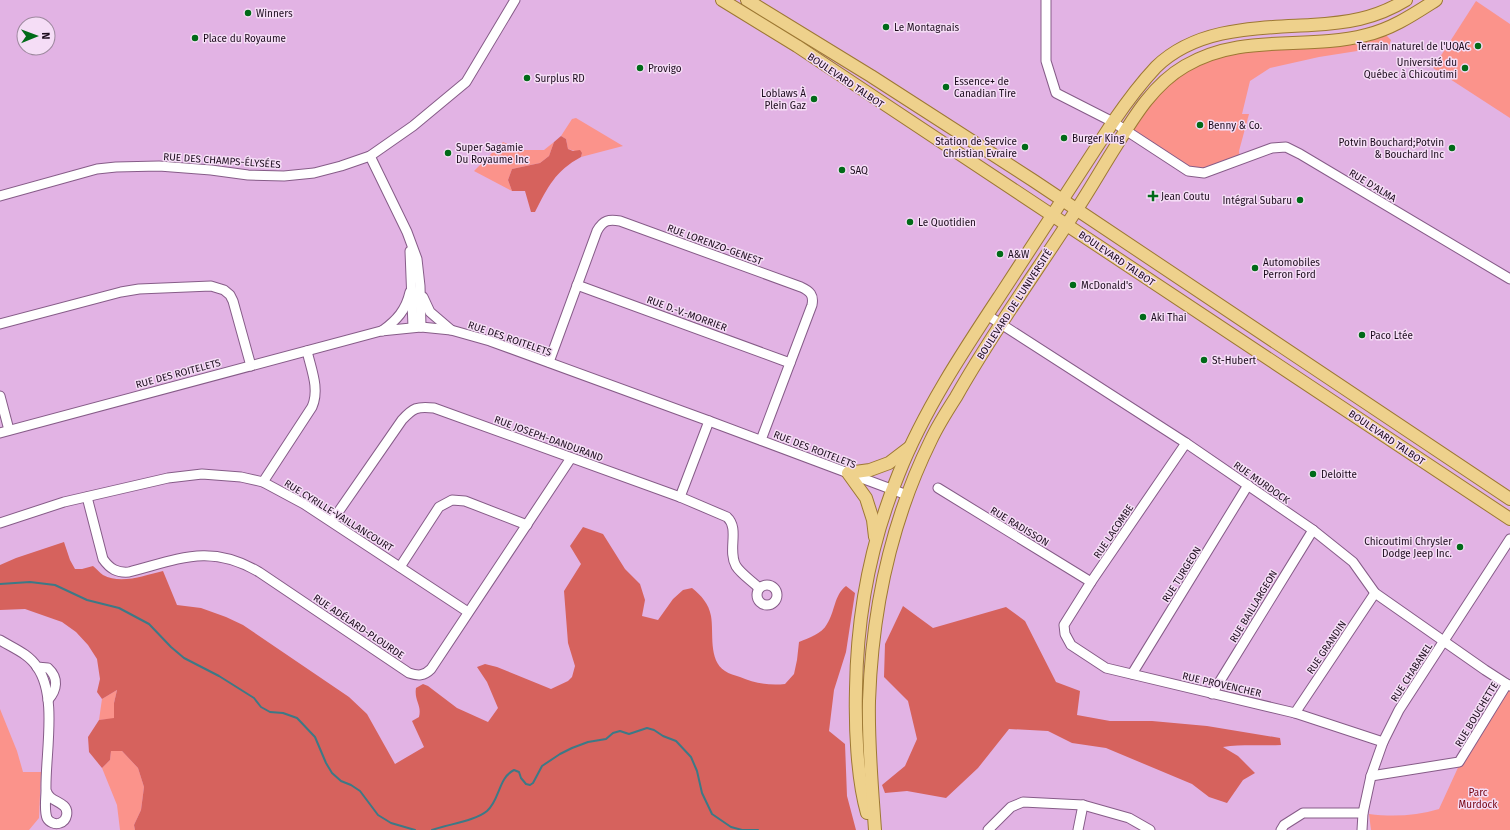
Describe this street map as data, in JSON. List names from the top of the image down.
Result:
{
  "streets": {
    "main road": ["BOULEVARD TALBOT", "BOULEVARD DE L'UNIVERSITÉ"],
    "street": [
      "RUE DES CHAMPS-ÉLYSÉES",
      "RUE D'ALMA",
      "RUE LORENZO-GENEST",
      "RUE D.-V.-MORRIER",
      "RUE DES ROITELETS",
      "RUE JOSEPH-DANDURAND",
      "RUE MURDOCK",
      "RUE CYRILLE-VAILLANCOURT",
      "RUE RADISSON",
      "RUE LACOMBE",
      "RUE TURGEON",
      "RUE BAILLARGEON",
      "RUE ADÉLARD-PLOURDE",
      "RUE GRANDIN",
      "RUE CHABANEL",
      "RUE PROVENCHER",
      "RUE BOUCHETTE"
    ]
  },
  "crossings": [
    ["BOULEVARD TALBOT", "BOULEVARD DE L'UNIVERSITÉ"],
    ["RUE D'ALMA", "BOULEVARD DE L'UNIVERSITÉ"],
    ["RUE LORENZO-GENEST", "RUE D.-V.-MORRIER"],
    ["RUE LORENZO-GENEST", "RUE DES ROITELETS"],
    ["BOULEVARD DE L'UNIVERSITÉ", "RUE DES ROITELETS"],
    ["BOULEVARD DE L'UNIVERSITÉ", "RUE MURDOCK"],
    ["RUE JOSEPH-DANDURAND", "RUE CYRILLE-VAILLANCOURT"],
    ["RUE JOSEPH-DANDURAND", "RUE ADÉLARD-PLOURDE"],
    ["RUE MURDOCK", "RUE LACOMBE"],
    ["RUE MURDOCK", "RUE TURGEON"],
    ["RUE MURDOCK", "RUE BAILLARGEON"],
    ["RUE MURDOCK", "RUE GRANDIN"],
    ["RUE MURDOCK", "RUE CHABANEL"],
    ["RUE MURDOCK", "RUE BOUCHETTE"],
    ["RUE CYRILLE-VAILLANCOURT", "RUE ADÉLARD-PLOURDE"],
    ["RUE RADISSON", "RUE LACOMBE"],
    ["RUE LACOMBE", "RUE PROVENCHER"],
    ["RUE TURGEON", "RUE PROVENCHER"],
    ["RUE BAILLARGEON", "RUE PROVENCHER"],
    ["RUE GRANDIN", "RUE PROVENCHER"],
    ["RUE CHABANEL", "RUE PROVENCHER"],
    ["RUE CHABANEL", "RUE BOUCHETTE"]
  ],
  "parks": ["Parc Murdock"],
  "places": {
    "other": [
      "Winners",
      "Le Montagnais",
      "Place du Royaume",
      "Terrain naturel de l'UQAC",
      "Provigo",
      "Université du Québec à Chicoutimi",
      "Surplus RD",
      "Essence+ de Canadian Tire",
      "Loblaws À Plein Gaz",
      "Benny & Co.",
      "Burger King",
      "Station de Service Christian Evraire",
      "Potvin Bouchard;Potvin & Bouchard Inc",
      "Super Sagamie Du Royaume Inc",
      "SAQ",
      "Intégral Subaru",
      "Le Quotidien",
      "A&W",
      "Automobiles Perron Ford",
      "McDonald's",
      "Aki Thai",
      "Paco Ltée",
      "St-Hubert",
      "Deloitte",
      "Chicoutimi Chrysler Dodge Jeep Inc."
    ],
    "health": ["Jean Coutu"]
  },
  "north": "right"
}
